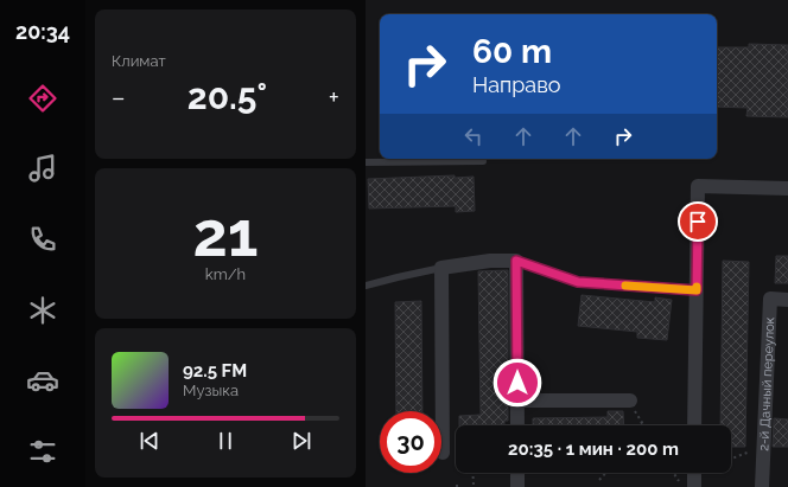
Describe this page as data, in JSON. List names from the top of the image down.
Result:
{
  "streets": {
    "street": ["2-й Дачный переулок"]
  },
  "page": {
    "tabs": "20:34",
    "tile": [
      "Климат",
      ["21", "km/h"]
    ],
    "turn": ["60 m", "Направо"],
    "heat": ["−", "20.5°", "+"],
    "song": ["92.5 FM", "Музыка"],
    "limit": "30",
    "trip": "20:35 · 1 мин · 200 m"
  }
}
